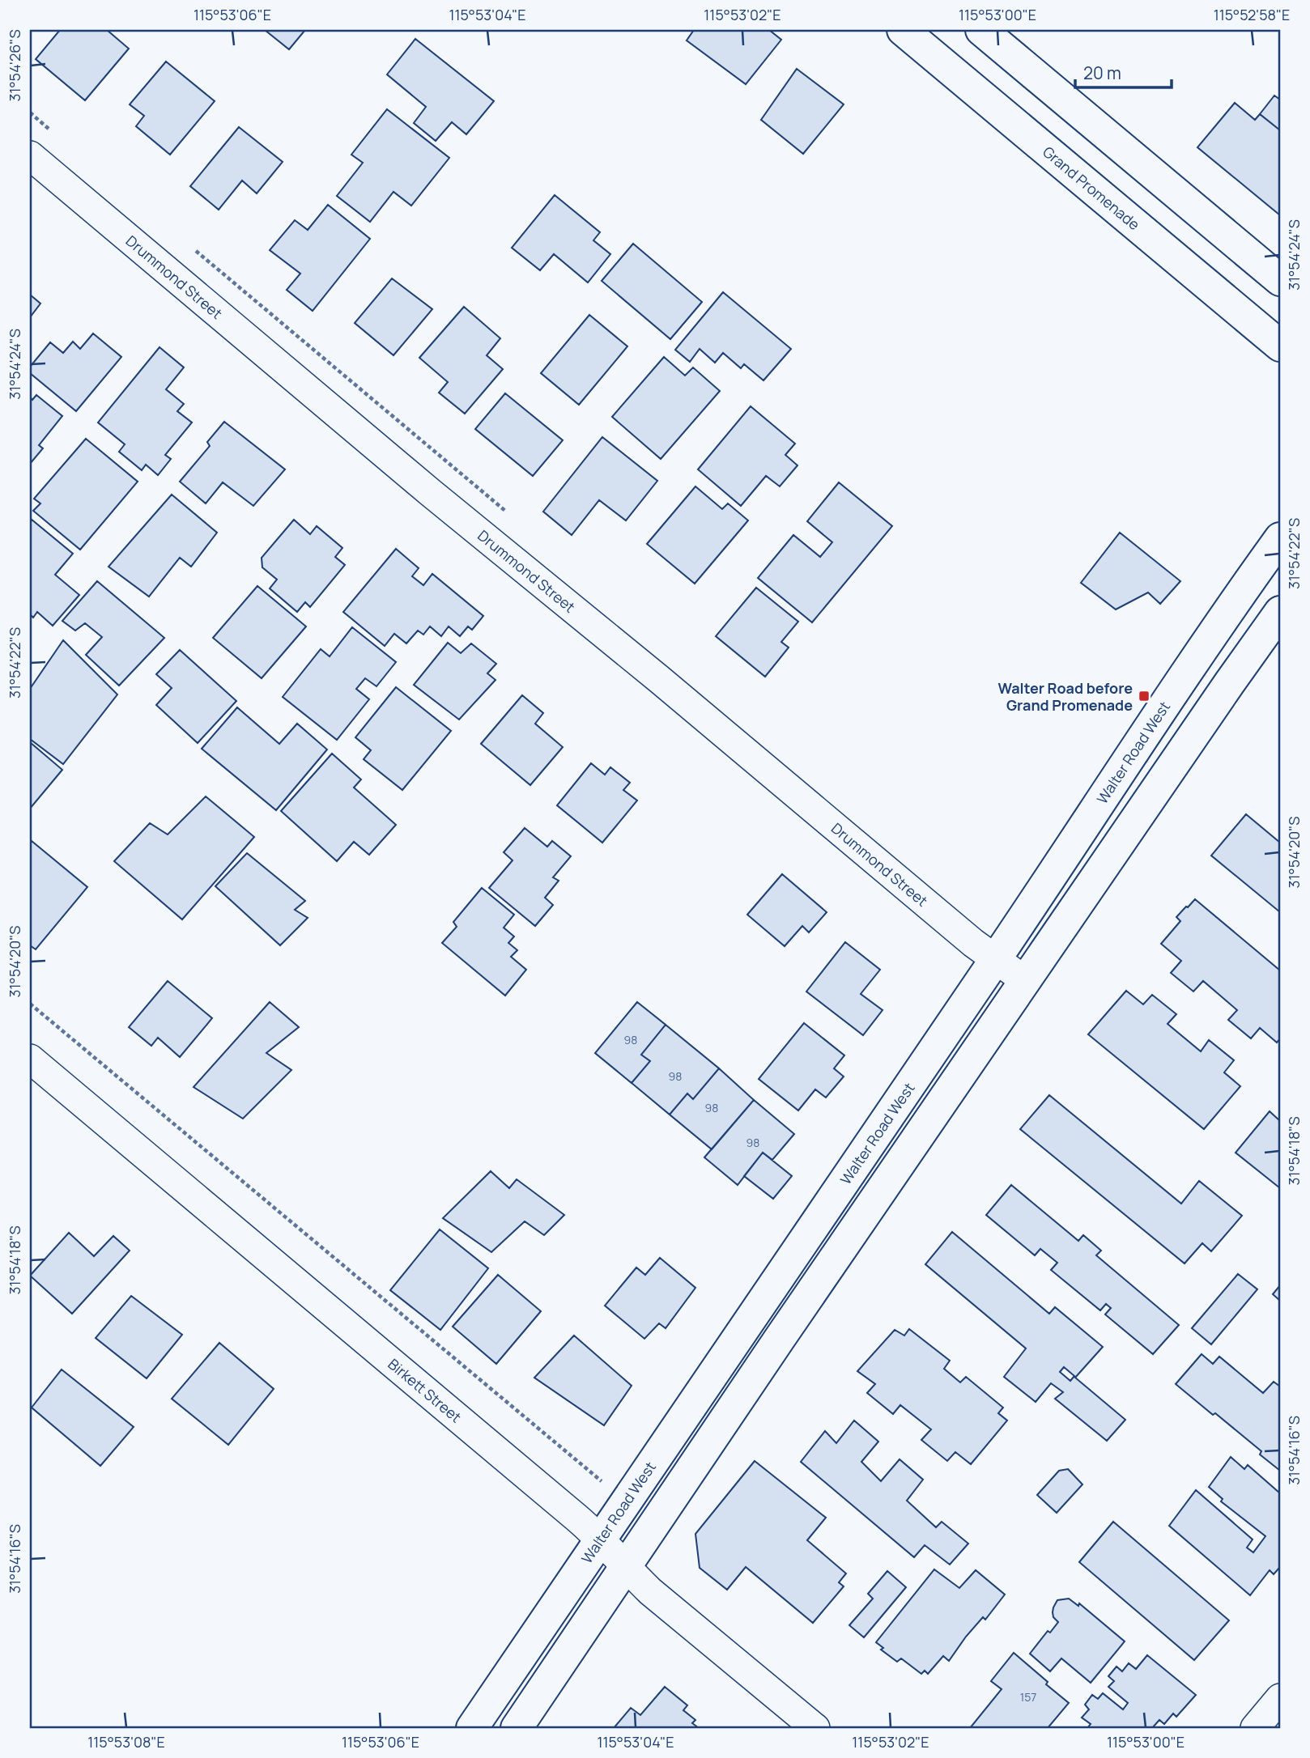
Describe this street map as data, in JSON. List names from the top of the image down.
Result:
{
  "streets": {
    "main road": ["Grand Promenade", "Walter Road West"],
    "street": ["Drummond Street", "Birkett Street"]
  },
  "crossings": [
    ["Drummond Street", "Walter Road West"],
    ["Walter Road West", "Birkett Street"]
  ],
  "places": {
    "transit": ["Walter Road before Grand Promenade"]
  },
  "house_numbers": [
    "98",
    "98",
    "98",
    "98",
    "157"
  ],
  "scale_bar": "20 m",
  "coordinates": [
    "115°53'06\"E",
    "115°53'04\"E",
    "115°53'02\"E",
    "115°53'00\"E",
    "115°52'58\"E",
    "31°54'26\"S",
    "31°54'24\"S",
    "31°54'22\"S",
    "31°54'20\"S",
    "31°54'18\"S",
    "31°54'16\"S",
    "115°53'08\"E"
  ]
}
